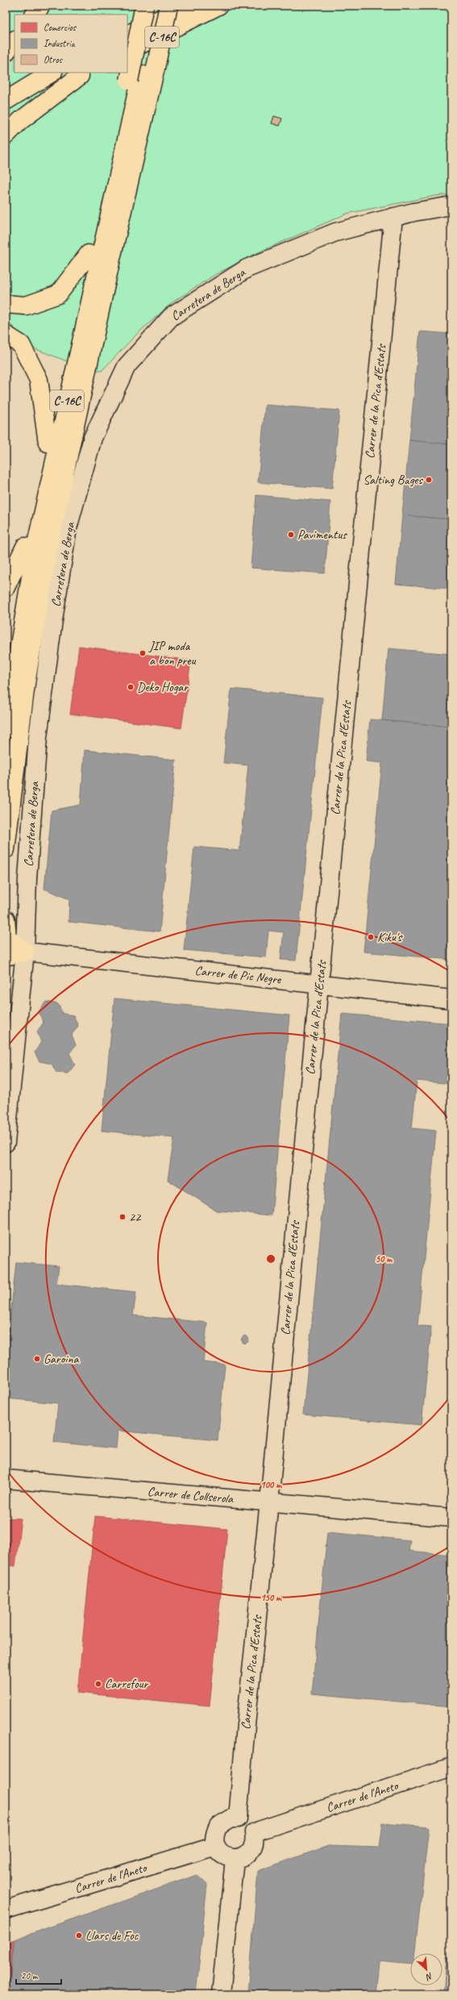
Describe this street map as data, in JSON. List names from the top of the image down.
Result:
{
  "streets": {
    "main road": ["C-16C"],
    "street": [
      "Carretera de Berga",
      "Carrer de la Pica d'Estats",
      "Carrer de Pic Negre",
      "Carrer de Collserola",
      "Carrer de l'Aneto"
    ]
  },
  "crossings": [
    ["Carretera de Berga", "Carrer de la Pica d'Estats"],
    ["Carretera de Berga", "Carrer de Pic Negre"],
    ["Carrer de la Pica d'Estats", "Carrer de Pic Negre"],
    ["Carrer de la Pica d'Estats", "Carrer de Collserola"],
    ["Carrer de la Pica d'Estats", "Carrer de l'Aneto"]
  ],
  "places": [
    "Salting Bages",
    "Pavimentus",
    "JIP moda a bon preu",
    "Deko Hogar",
    "Kiku's",
    "22",
    "Garoina",
    "Carrefour",
    "Llars de Foc"
  ],
  "legend": ["Comercios", "Industria", "Otros"],
  "scale_bar": "20 m",
  "north": "bottom right",
  "rings": ["50 m", "100 m", "150 m"]
}
